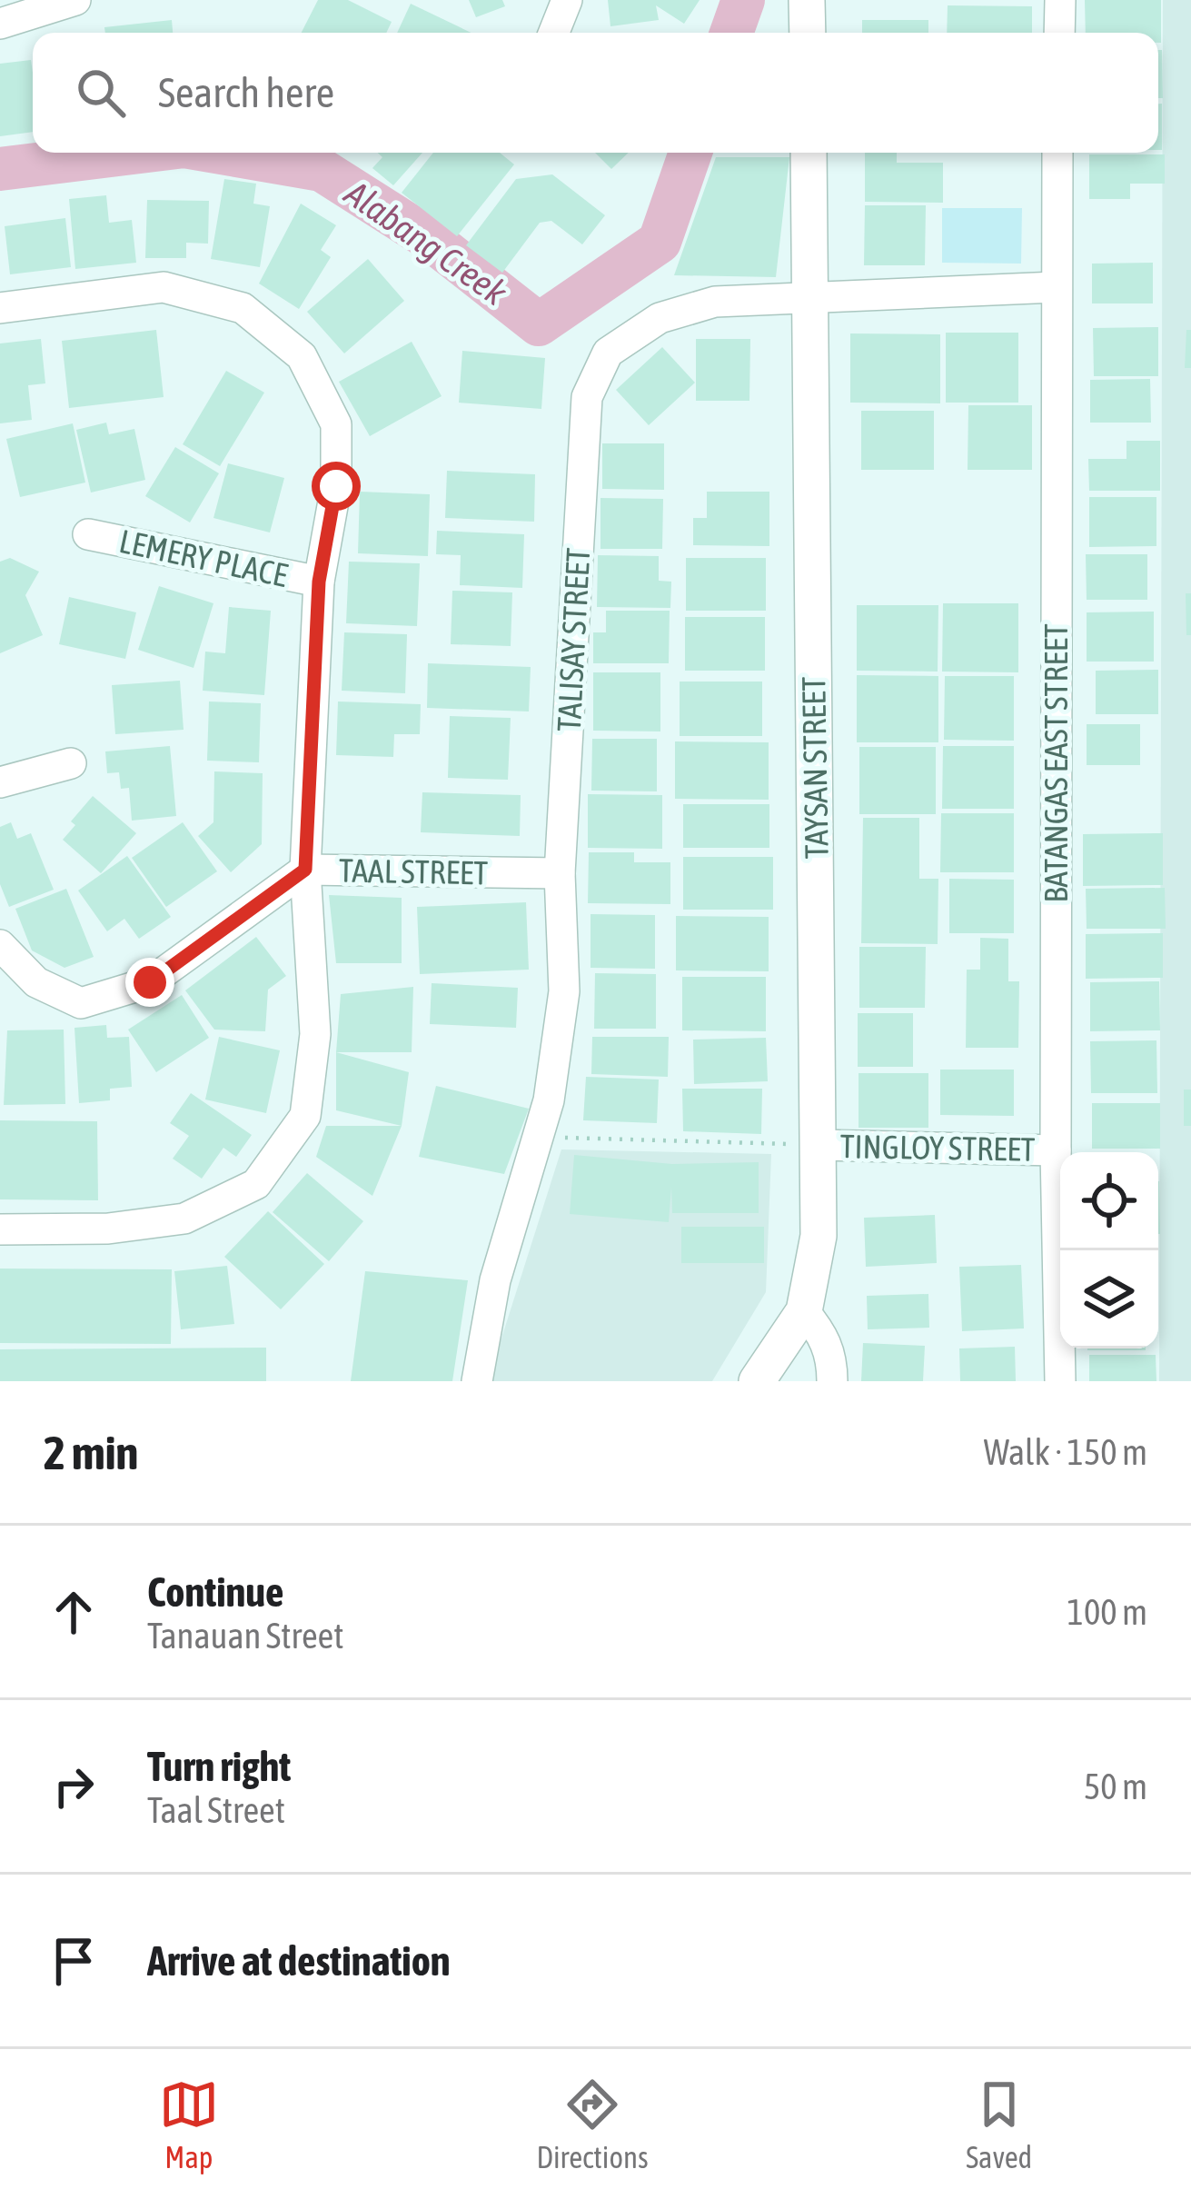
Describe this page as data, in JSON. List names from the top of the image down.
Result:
{
  "streets": {
    "street": [
      "LEMERY PLACE",
      "TALISAY STREET",
      "BATANGAS EAST STREET",
      "TAYSAN STREET",
      "TAAL STREET",
      "TINGLOY STREET"
    ]
  },
  "crossings": [
    ["TALISAY STREET", "BATANGAS EAST STREET"],
    ["TALISAY STREET", "TAYSAN STREET"],
    ["TALISAY STREET", "TAAL STREET"],
    ["BATANGAS EAST STREET", "TINGLOY STREET"],
    ["TAYSAN STREET", "TINGLOY STREET"]
  ],
  "water": ["Alabang Creek"],
  "page": {
    "search": "Search here",
    "heading": ["2 min", "Walk · 150 m"],
    "list": [
      ["Continue", "Tanauan Street", "100 m"],
      ["Turn right", "Taal Street", "50 m"],
      "Arrive at destination"
    ],
    "nav": ["Map", "Directions", "Saved"]
  }
}
